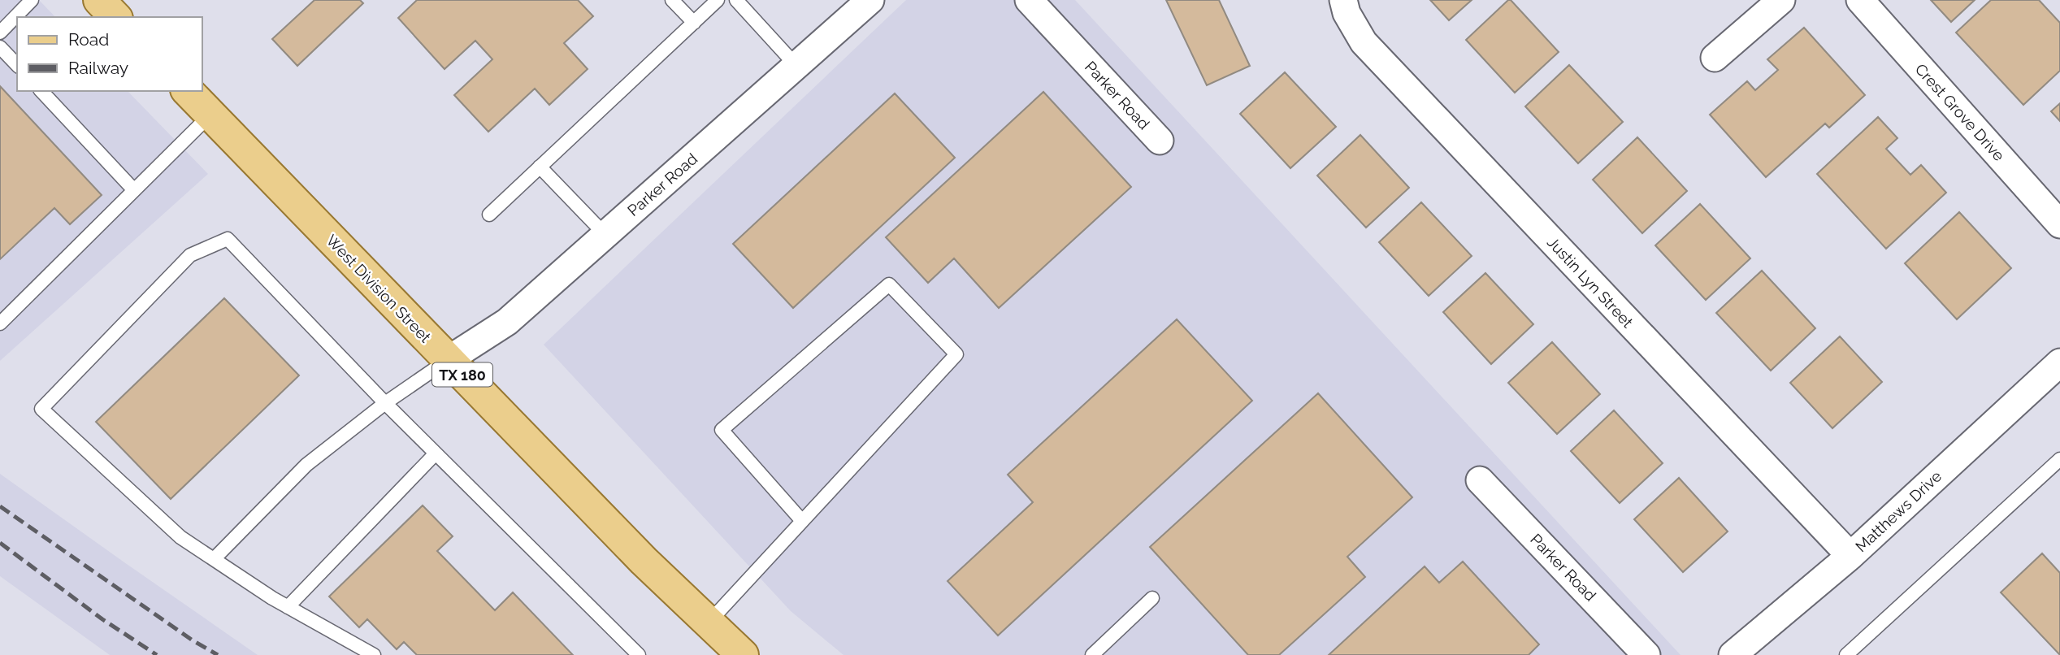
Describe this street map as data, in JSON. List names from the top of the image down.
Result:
{
  "streets": {
    "main road": ["West Division Street", "TX 180"],
    "street": [
      "Parker Road",
      "Crest Grove Drive",
      "Justin Lyn Street",
      "Matthews Drive"
    ]
  },
  "crossings": [
    ["Parker Road", "West Division Street"],
    ["Justin Lyn Street", "Matthews Drive"]
  ],
  "legend": ["Road", "Railway"]
}
